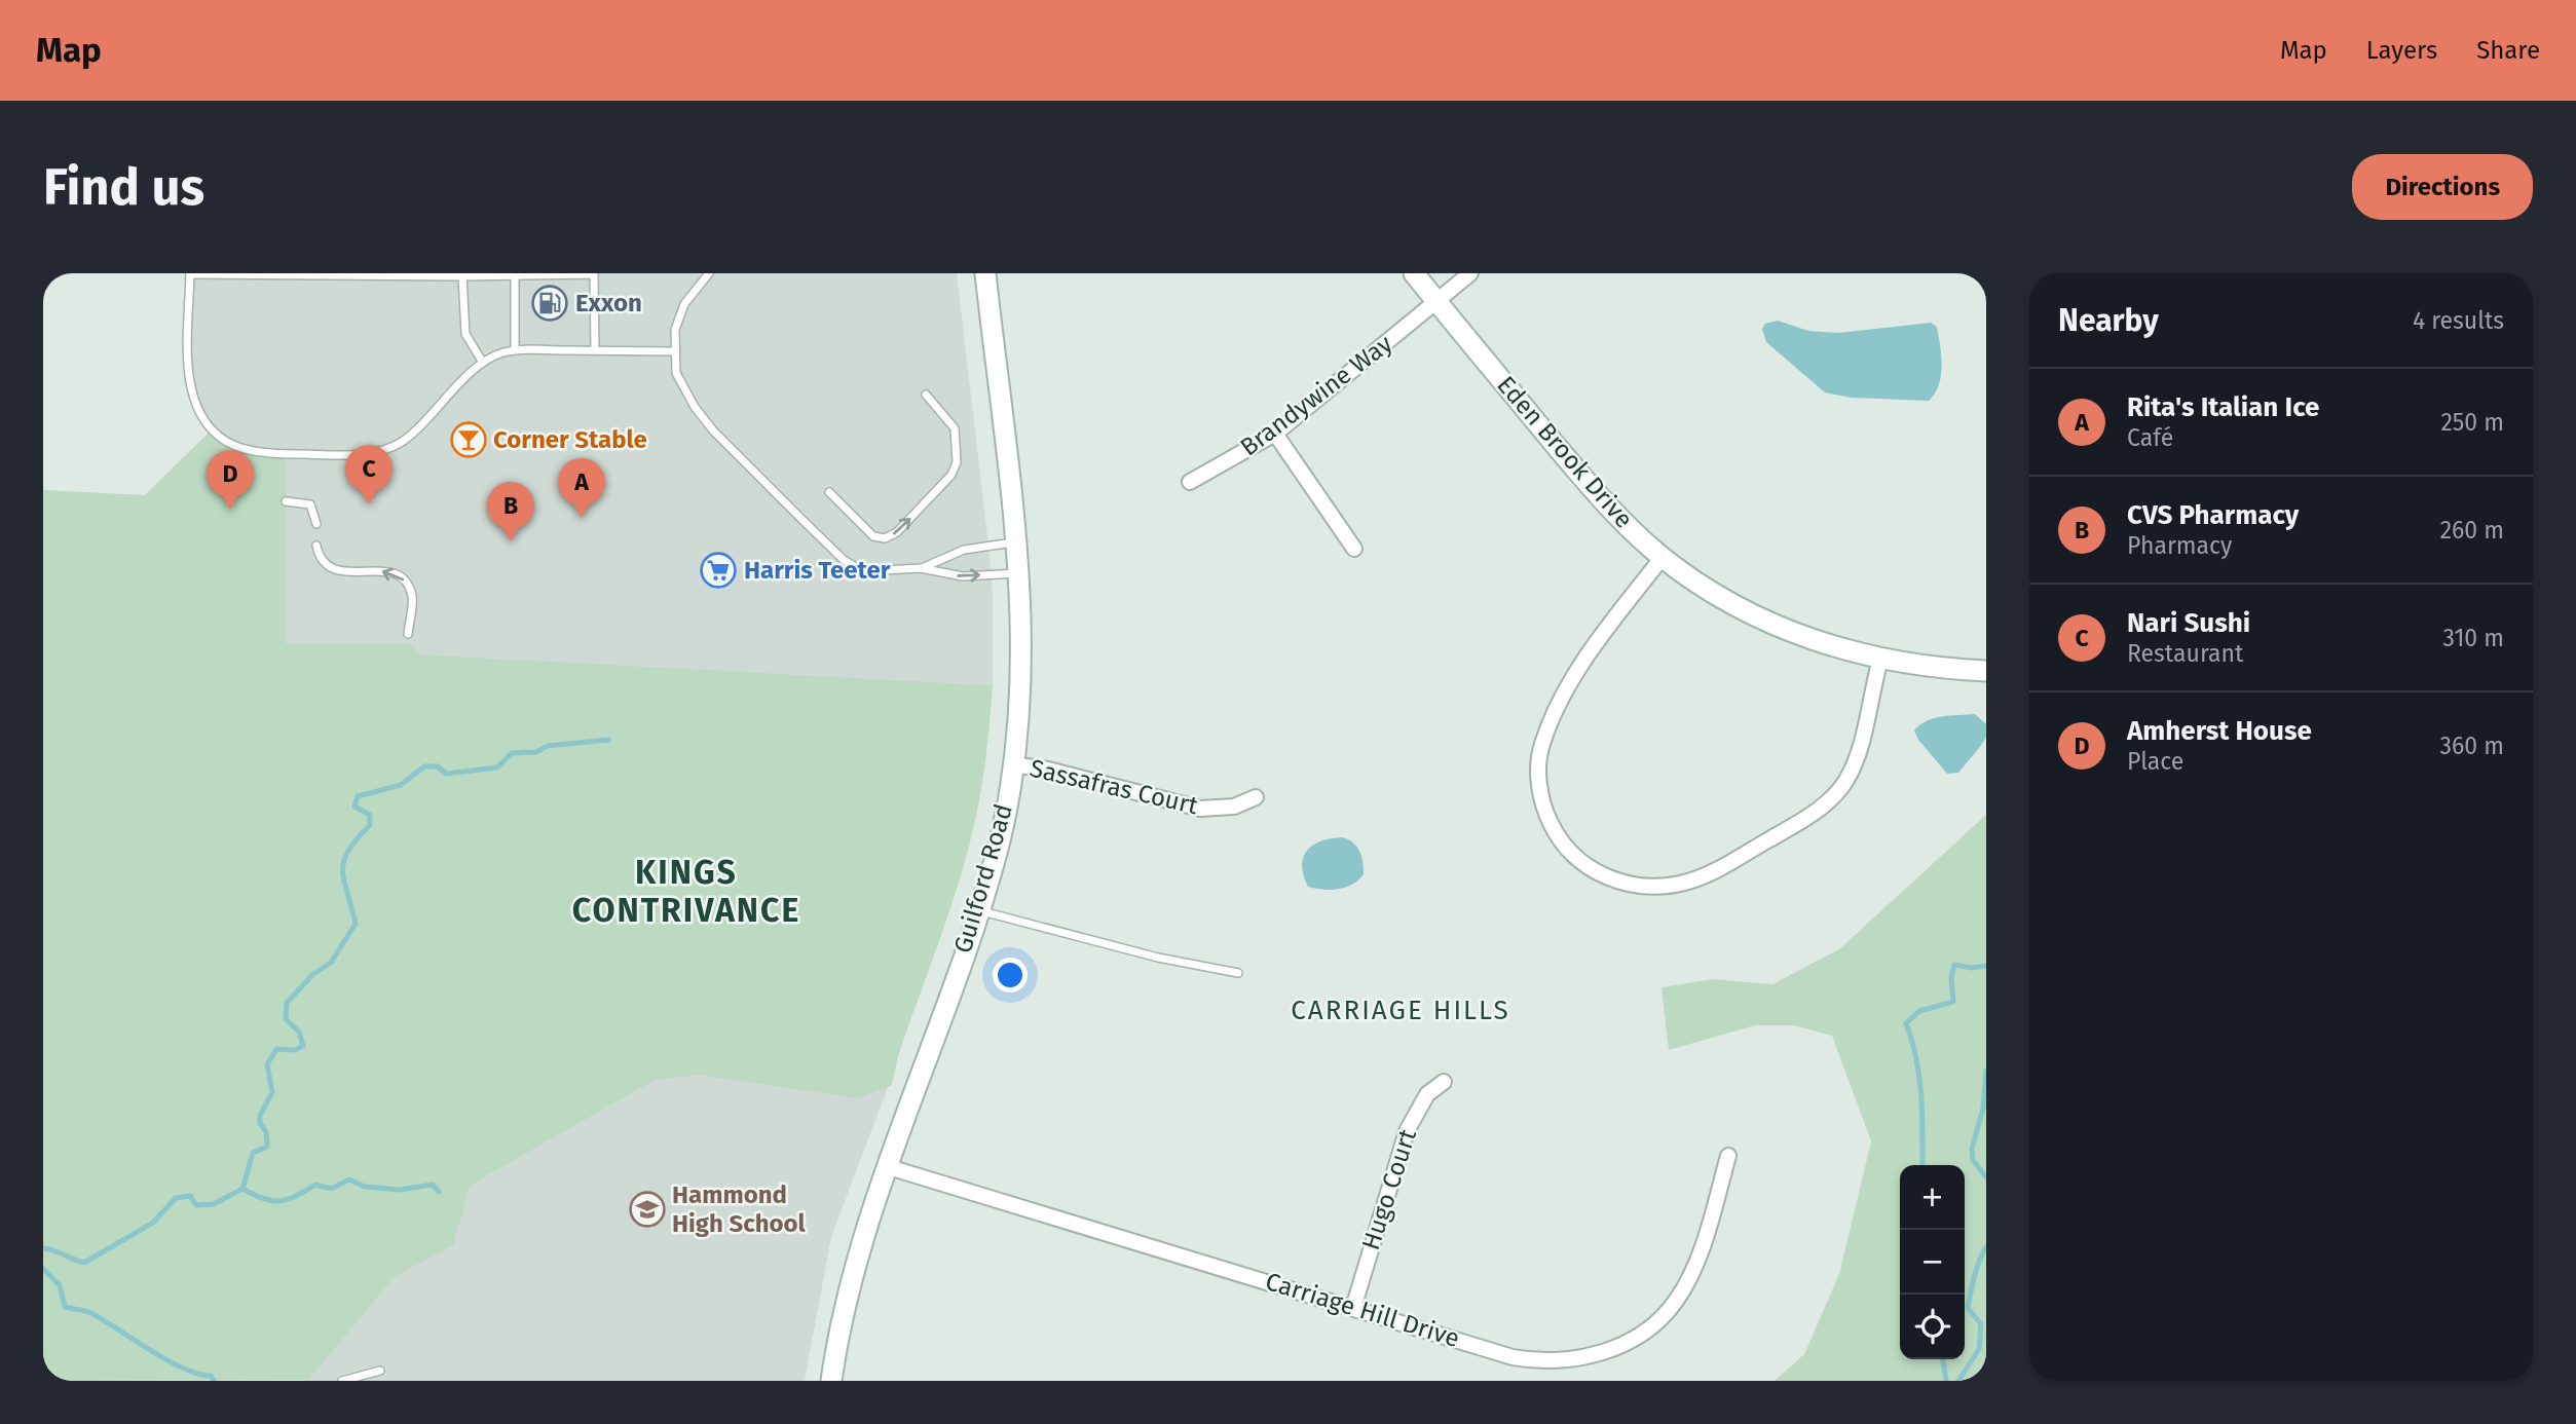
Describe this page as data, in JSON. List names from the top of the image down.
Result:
{
  "streets": {
    "street": [
      "Brandywine Way",
      "Eden Brook Drive",
      "Sassafras Court",
      "Guilford Road",
      "Hugo Court",
      "Carriage Hill Drive"
    ]
  },
  "crossings": [
    ["Brandywine Way", "Eden Brook Drive"],
    ["Sassafras Court", "Guilford Road"],
    ["Guilford Road", "Carriage Hill Drive"],
    ["Hugo Court", "Carriage Hill Drive"]
  ],
  "districts": ["KINGS CONTRIVANCE", "CARRIAGE HILLS"],
  "places": {
    "fuel station": ["Exxon"],
    "bar": ["Corner Stable"],
    "supermarket": ["Harris Teeter"],
    "school or university": ["Hammond High School"]
  },
  "page": {
    "header": "Map",
    "nav": ["Map", "Layers", "Share"],
    "buttons": "Directions",
    "title": "Find us",
    "heading": ["Nearby", "4 results"],
    "list": [
      {
        "mark": "A",
        "name": "Rita's Italian Ice",
        "note": "Café",
        "value": "250 m"
      },
      {
        "mark": "B",
        "name": "CVS Pharmacy",
        "note": "Pharmacy",
        "value": "260 m"
      },
      {
        "mark": "C",
        "name": "Nari Sushi",
        "note": "Restaurant",
        "value": "310 m"
      },
      {
        "mark": "D",
        "name": "Amherst House",
        "note": "Place",
        "value": "360 m"
      }
    ],
    "pins": [
      "C",
      "D",
      "A",
      "B"
    ],
    "map_buttons": ["+", "−"]
  }
}
